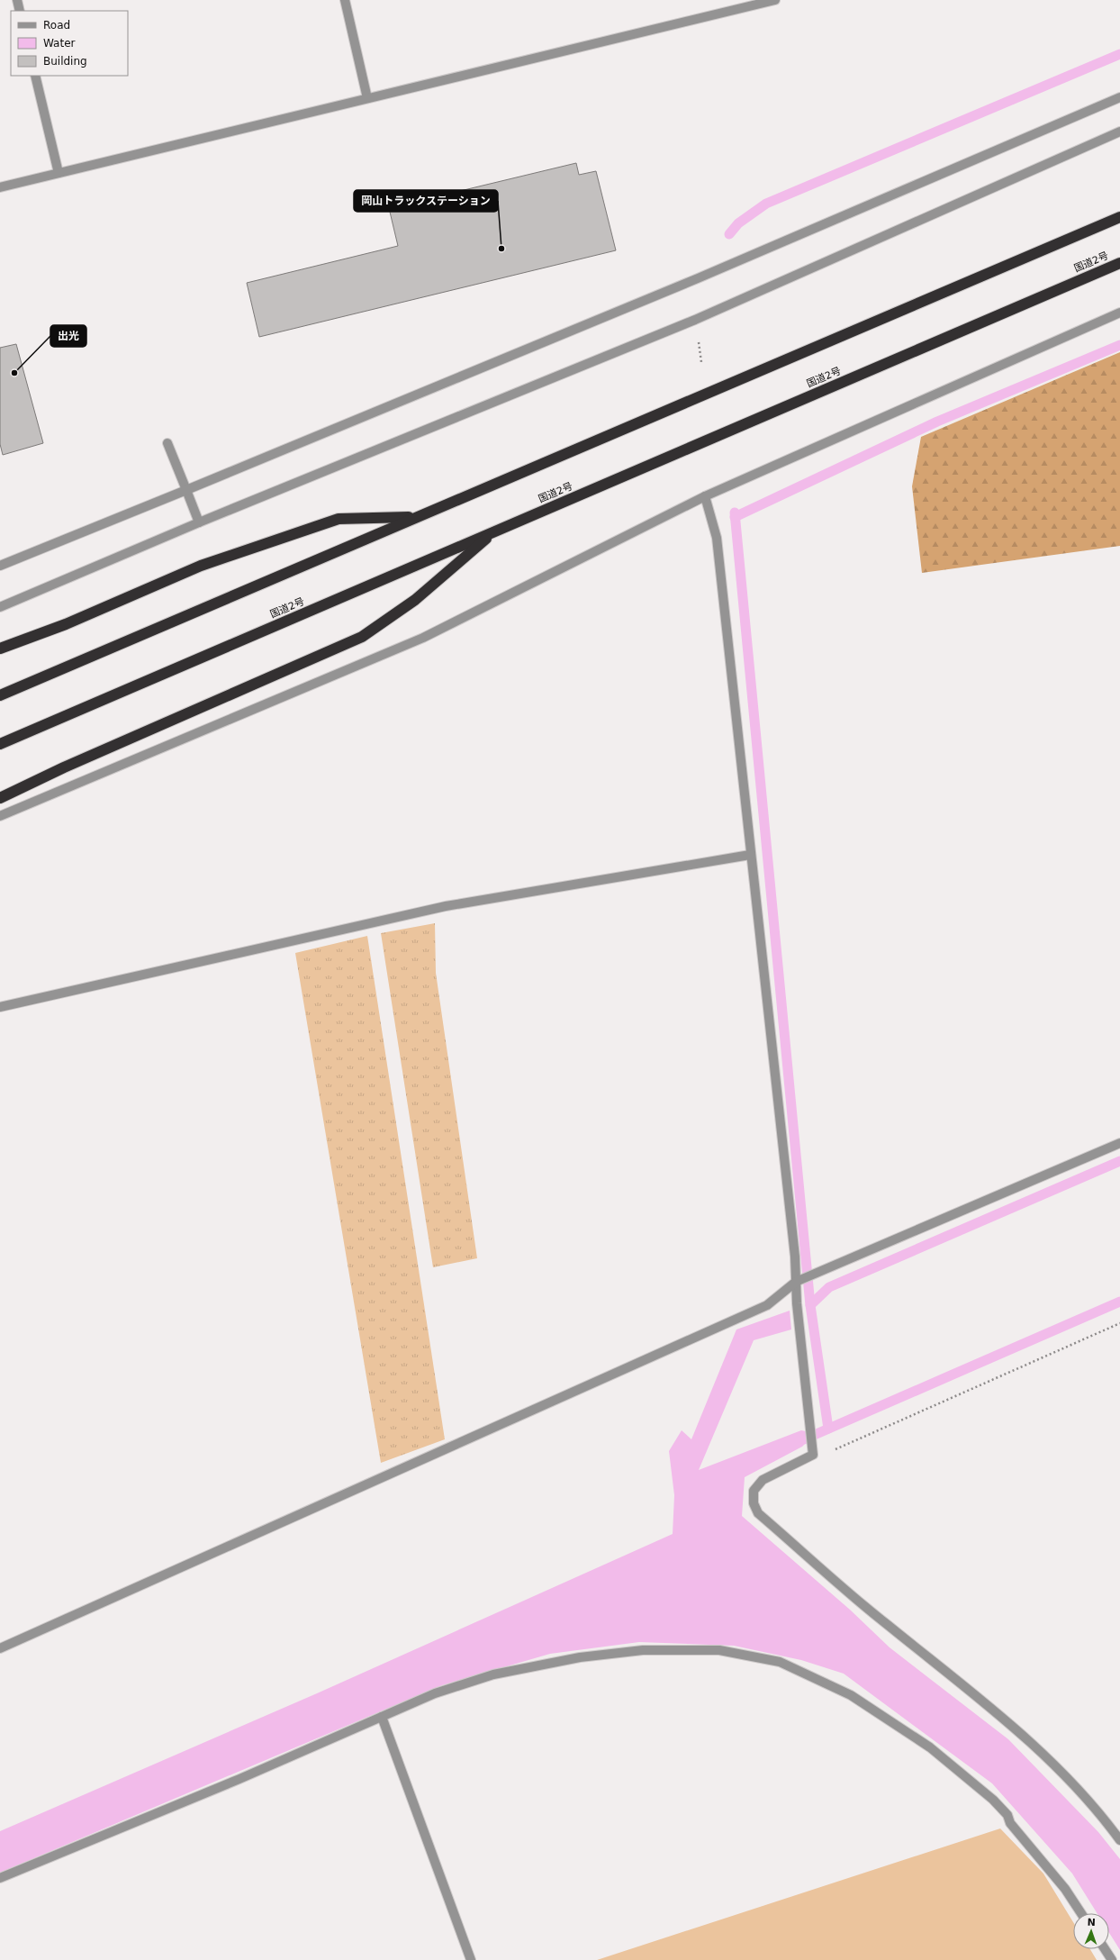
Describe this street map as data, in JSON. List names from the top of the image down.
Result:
{
  "streets": {
    "highway": ["国道2号"]
  },
  "places": ["岡山トラックステーション", "出光"],
  "legend": ["Road", "Water", "Building"],
  "north": "top"
}
